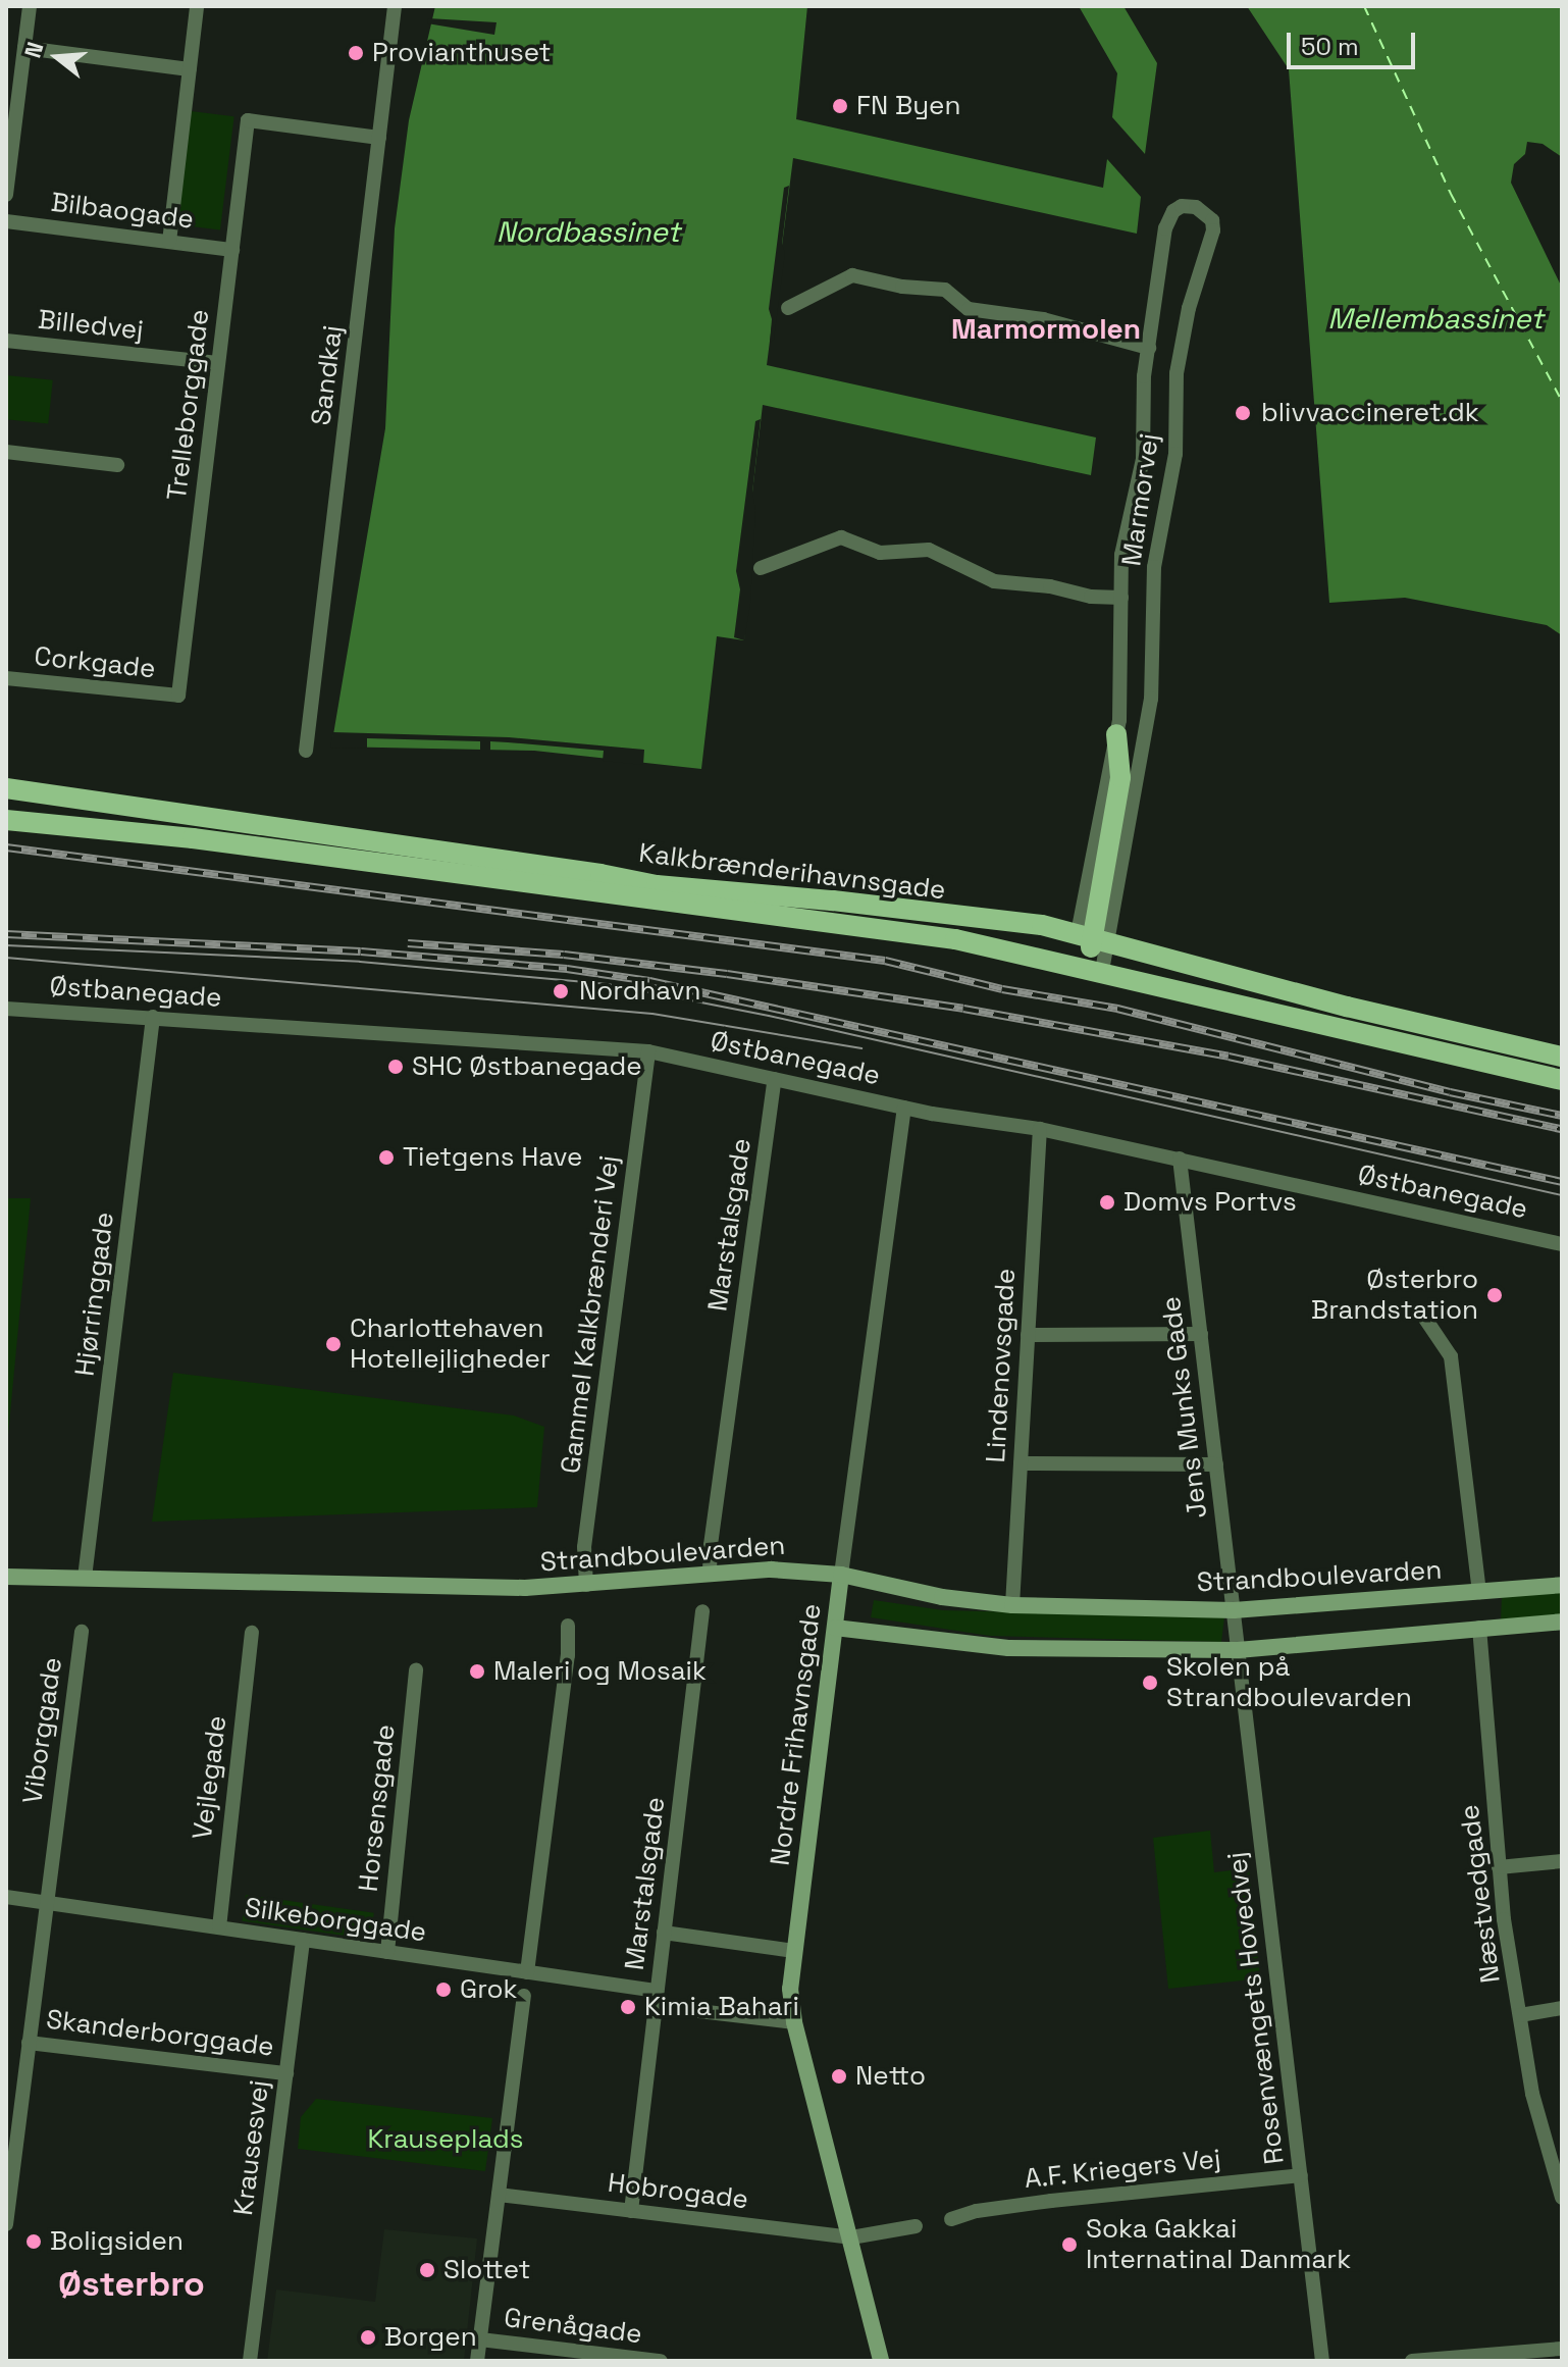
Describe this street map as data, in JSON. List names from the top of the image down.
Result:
{
  "streets": {
    "main road": ["Kalkbrænderihavnsgade"],
    "street": [
      "Bilbaogade",
      "Billedvej",
      "Sandkaj",
      "Trelleborggade",
      "Marmorvej",
      "Corkgade",
      "Østbanegade",
      "Marstalsgade",
      "Hjørringgade",
      "Gammel Kalkbrænderi Vej",
      "Lindenovsgade",
      "Jens Munks Gade",
      "Strandboulevarden",
      "Viborggade",
      "Nordre Frihavnsgade",
      "Vejlegade",
      "Horsensgade",
      "Næstvedgade",
      "Silkeborggade",
      "Rosenvængets Hovedvej",
      "Skanderborggade",
      "Krausesvej",
      "A.F. Kriegers Vej",
      "Hobrogade",
      "Grenågade"
    ]
  },
  "crossings": [
    ["Bilbaogade", "Trelleborggade"],
    ["Billedvej", "Trelleborggade"],
    ["Sandkaj", "Trelleborggade"],
    ["Trelleborggade", "Corkgade"],
    ["Marmorvej", "Kalkbrænderihavnsgade"],
    ["Østbanegade", "Marstalsgade"],
    ["Østbanegade", "Hjørringgade"],
    ["Østbanegade", "Gammel Kalkbrænderi Vej"],
    ["Østbanegade", "Lindenovsgade"],
    ["Østbanegade", "Jens Munks Gade"],
    ["Østbanegade", "Nordre Frihavnsgade"],
    ["Marstalsgade", "Strandboulevarden"],
    ["Marstalsgade", "Silkeborggade"],
    ["Marstalsgade", "Hobrogade"],
    ["Hjørringgade", "Strandboulevarden"],
    ["Gammel Kalkbrænderi Vej", "Strandboulevarden"],
    ["Lindenovsgade", "Strandboulevarden"],
    ["Jens Munks Gade", "Strandboulevarden"],
    ["Jens Munks Gade", "Rosenvængets Hovedvej"],
    ["Strandboulevarden", "Nordre Frihavnsgade"],
    ["Viborggade", "Silkeborggade"],
    ["Viborggade", "Skanderborggade"],
    ["Nordre Frihavnsgade", "Silkeborggade"],
    ["Nordre Frihavnsgade", "Hobrogade"],
    ["Vejlegade", "Silkeborggade"],
    ["Horsensgade", "Silkeborggade"],
    ["Silkeborggade", "Krausesvej"],
    ["Rosenvængets Hovedvej", "A.F. Kriegers Vej"],
    ["Skanderborggade", "Krausesvej"]
  ],
  "districts": ["Marmormolen", "Østerbro"],
  "water": ["Nordbassinet", "Mellembassinet"],
  "parks": ["Krauseplads"],
  "places": [
    "Provianthuset",
    "FN Byen",
    "blivvaccineret.dk",
    "Nordhavn",
    "SHC Østbanegade",
    "Tietgens Have",
    "Domvs Portvs",
    "Østerbro Brandstation",
    "Charlottehaven Hotellejligheder",
    "Maleri og Mosaik",
    "Skolen på Strandboulevarden",
    "Grok",
    "Kimia Bahari",
    "Netto",
    "Boligsiden",
    "Soka Gakkai Internatinal Danmark",
    "Slottet",
    "Borgen"
  ],
  "scale_bar": "50 m",
  "north": "left"
}
